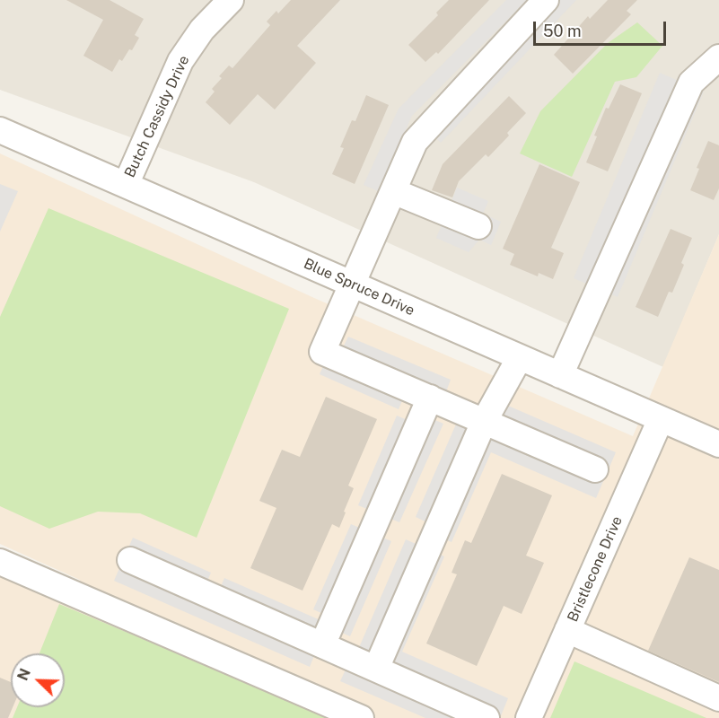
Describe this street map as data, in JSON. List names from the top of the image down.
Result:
{
  "streets": {
    "street": ["Butch Cassidy Drive", "Blue Spruce Drive", "Bristlecone Drive"]
  },
  "crossings": [
    ["Butch Cassidy Drive", "Blue Spruce Drive"],
    ["Blue Spruce Drive", "Bristlecone Drive"]
  ],
  "scale_bar": "50 m",
  "north": "top left"
}
